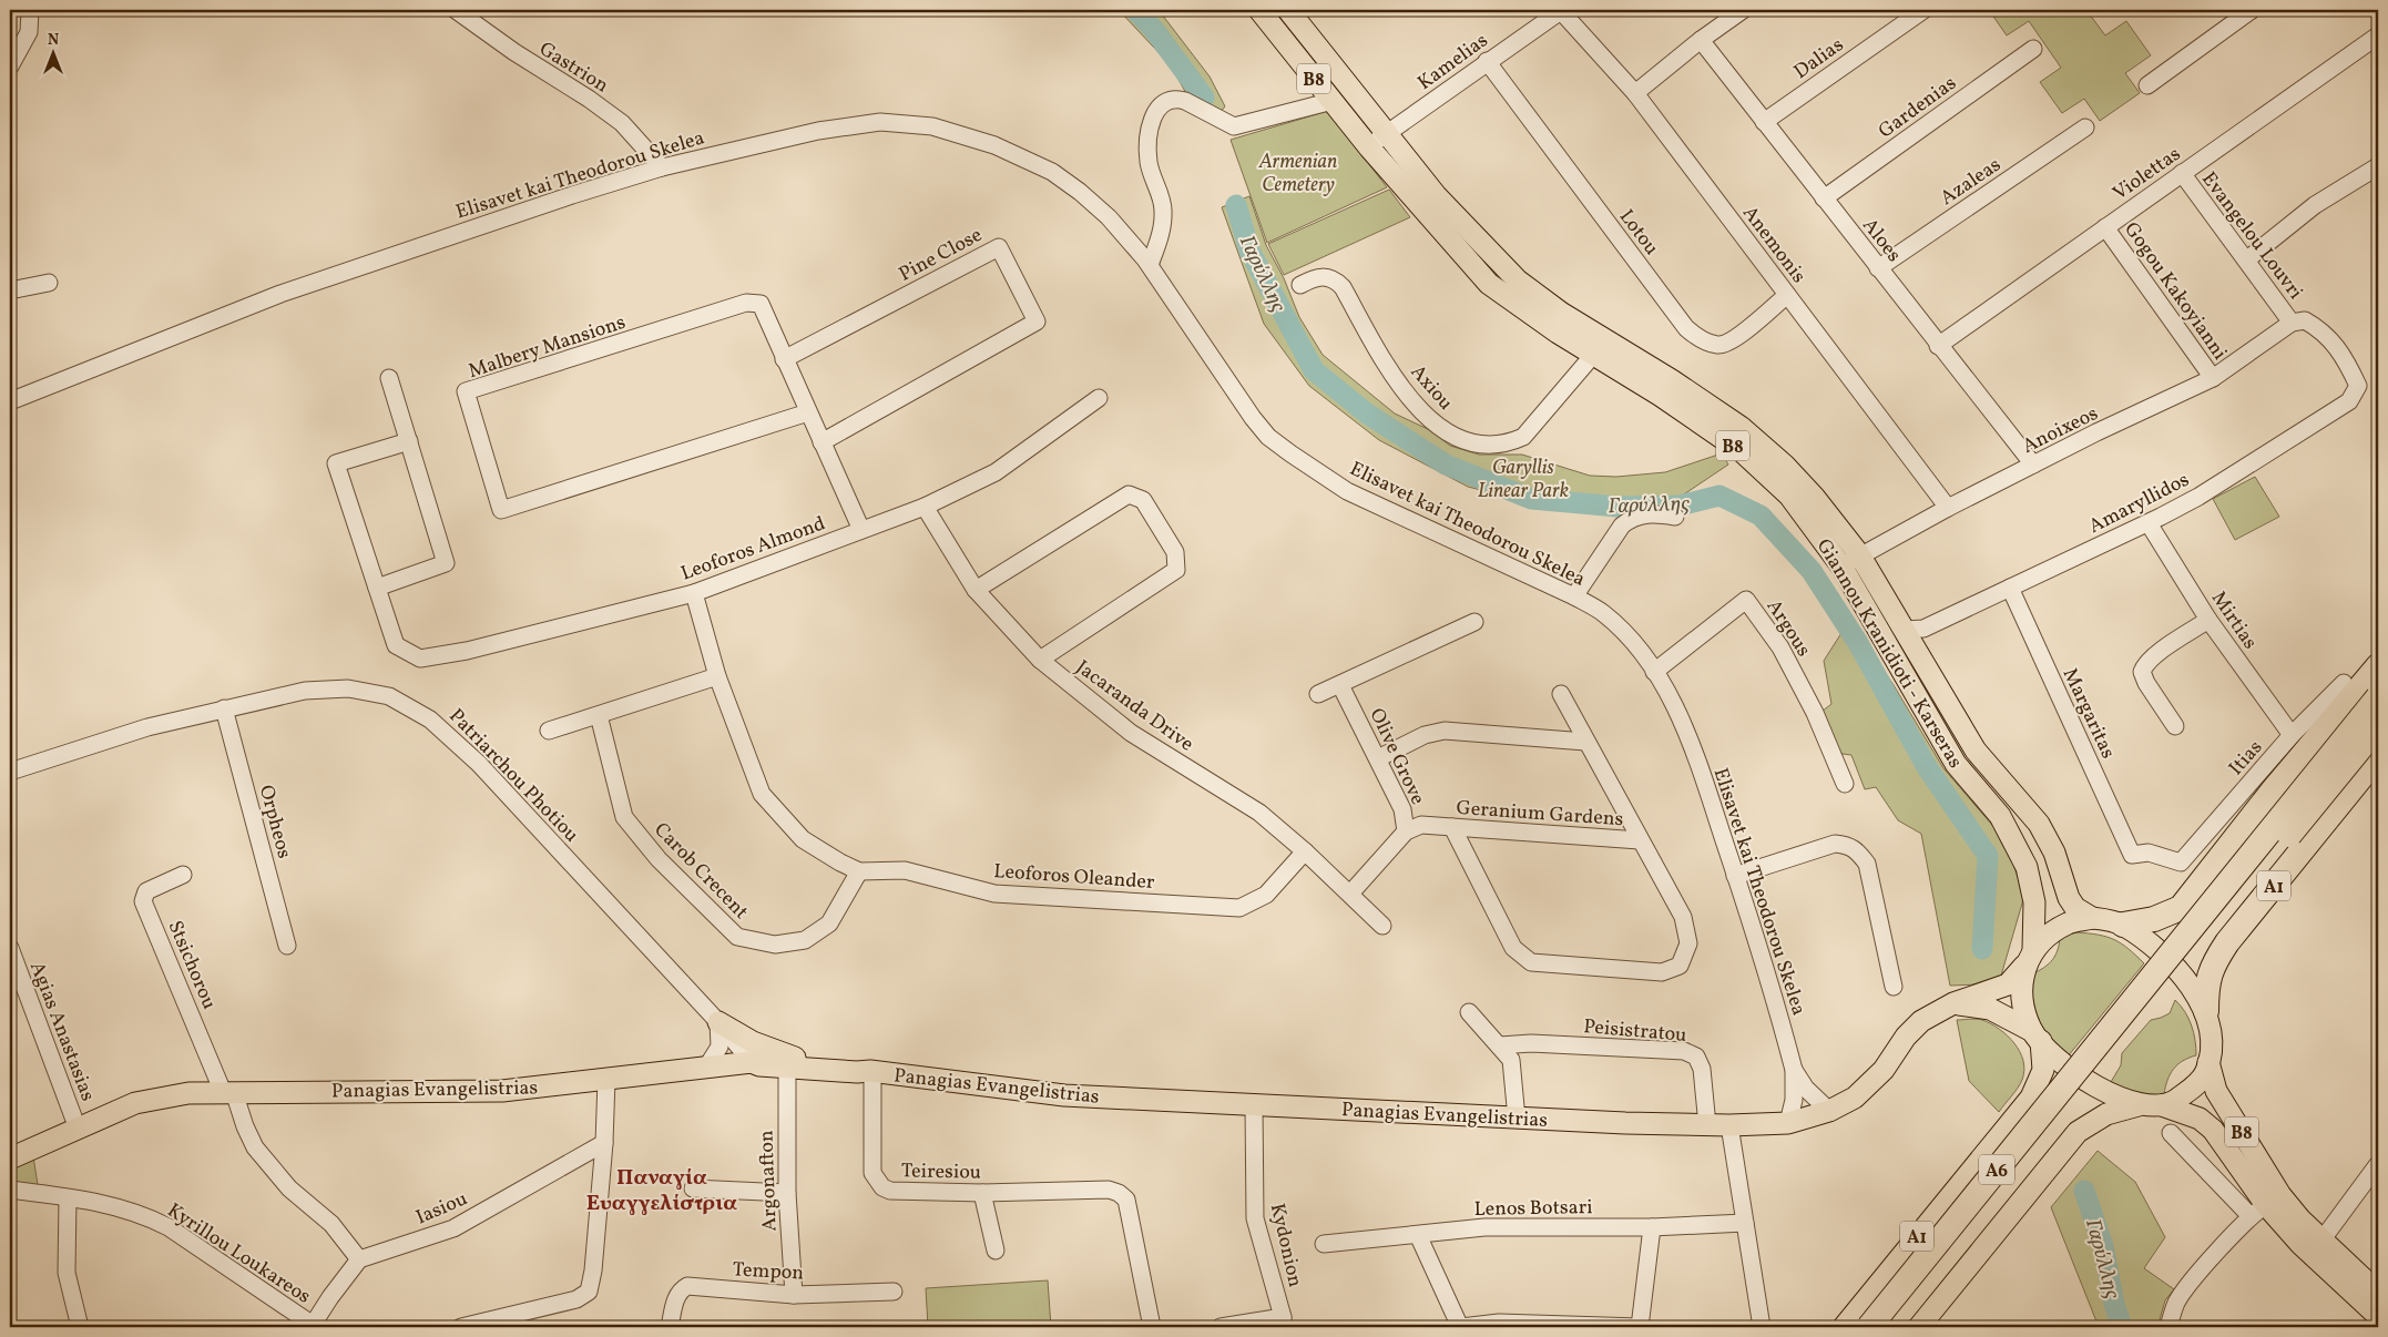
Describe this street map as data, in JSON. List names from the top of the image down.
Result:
{
  "streets": {
    "highway": ["A1", "A6"],
    "main road": ["B8", "Giannou Kranidioti - Karseras", "Panagias Evangelistrias"],
    "street": [
      "Dalias",
      "Kamelias",
      "Gastrion",
      "Gardenias",
      "Violettas",
      "Elisavet kai Theodorou Skelea",
      "Azaleas",
      "Lotou",
      "Evangelou Louvri",
      "Aloes",
      "Anemonis",
      "Pine Close",
      "Gogou Kakoyianni",
      "Malbery Mansions",
      "Axiou",
      "Anoixeos",
      "Amaryllidos",
      "Leoforos Almond",
      "Mirtias",
      "Argous",
      "Jacaranda Drive",
      "Margaritas",
      "Olive Grove",
      "Itias",
      "Patriarchou Photiou",
      "Geranium Gardens",
      "Orpheos",
      "Carob Crecent",
      "Leoforos Oleander",
      "Stsichorou",
      "Peisistratou",
      "Agias Anastasias",
      "Teiresiou",
      "Argonafton",
      "Iasiou",
      "Lenos Botsari",
      "Kydonion",
      "Kyrillou Loukareos",
      "Tempon"
    ]
  },
  "crossings": [
    ["Dalias", "Aloes"],
    ["Kamelias", "B8"],
    ["Kamelias", "Lotou"],
    ["Kamelias", "Anemonis"],
    ["Kamelias", "Giannou Kranidioti - Karseras"],
    ["Gastrion", "Elisavet kai Theodorou Skelea"],
    ["B8", "Giannou Kranidioti - Karseras"],
    ["B8", "A1"],
    ["B8", "Panagias Evangelistrias"],
    ["Gardenias", "Aloes"],
    ["Violettas", "Evangelou Louvri"],
    ["Violettas", "Aloes"],
    ["Violettas", "Gogou Kakoyianni"],
    ["Elisavet kai Theodorou Skelea", "Argous"],
    ["Elisavet kai Theodorou Skelea", "Panagias Evangelistrias"],
    ["Azaleas", "Aloes"],
    ["Lotou", "Anemonis"],
    ["Evangelou Louvri", "Anoixeos"],
    ["Evangelou Louvri", "Amaryllidos"],
    ["Aloes", "Anoixeos"],
    ["Anemonis", "Anoixeos"],
    ["Pine Close", "Malbery Mansions"],
    ["Gogou Kakoyianni", "Anoixeos"],
    ["Malbery Mansions", "Leoforos Almond"],
    ["Axiou", "Giannou Kranidioti - Karseras"],
    ["Anoixeos", "Giannou Kranidioti - Karseras"],
    ["Amaryllidos", "Mirtias"],
    ["Amaryllidos", "Giannou Kranidioti - Karseras"],
    ["Amaryllidos", "Margaritas"],
    ["Leoforos Almond", "Jacaranda Drive"],
    ["Leoforos Almond", "Leoforos Oleander"],
    ["Mirtias", "Itias"],
    ["Giannou Kranidioti - Karseras", "A1"],
    ["Giannou Kranidioti - Karseras", "Panagias Evangelistrias"],
    ["Jacaranda Drive", "Olive Grove"],
    ["Jacaranda Drive", "Leoforos Oleander"],
    ["Margaritas", "Itias"],
    ["Olive Grove", "Geranium Gardens"],
    ["Patriarchou Photiou", "Orpheos"],
    ["Patriarchou Photiou", "Panagias Evangelistrias"],
    ["Carob Crecent", "Leoforos Oleander"],
    ["A1", "Panagias Evangelistrias"],
    ["Stsichorou", "Panagias Evangelistrias"],
    ["Stsichorou", "Iasiou"],
    ["Peisistratou", "Panagias Evangelistrias"],
    ["Agias Anastasias", "Panagias Evangelistrias"],
    ["Panagias Evangelistrias", "Teiresiou"],
    ["Panagias Evangelistrias", "Argonafton"],
    ["Panagias Evangelistrias", "Kydonion"],
    ["Argonafton", "Tempon"]
  ],
  "districts": ["Παναγία Ευαγγελίστρια"],
  "water": ["Γαρύλλης"],
  "parks": ["Armenian Cemetery", "Garyllis Linear Park"],
  "north": "top"
}
